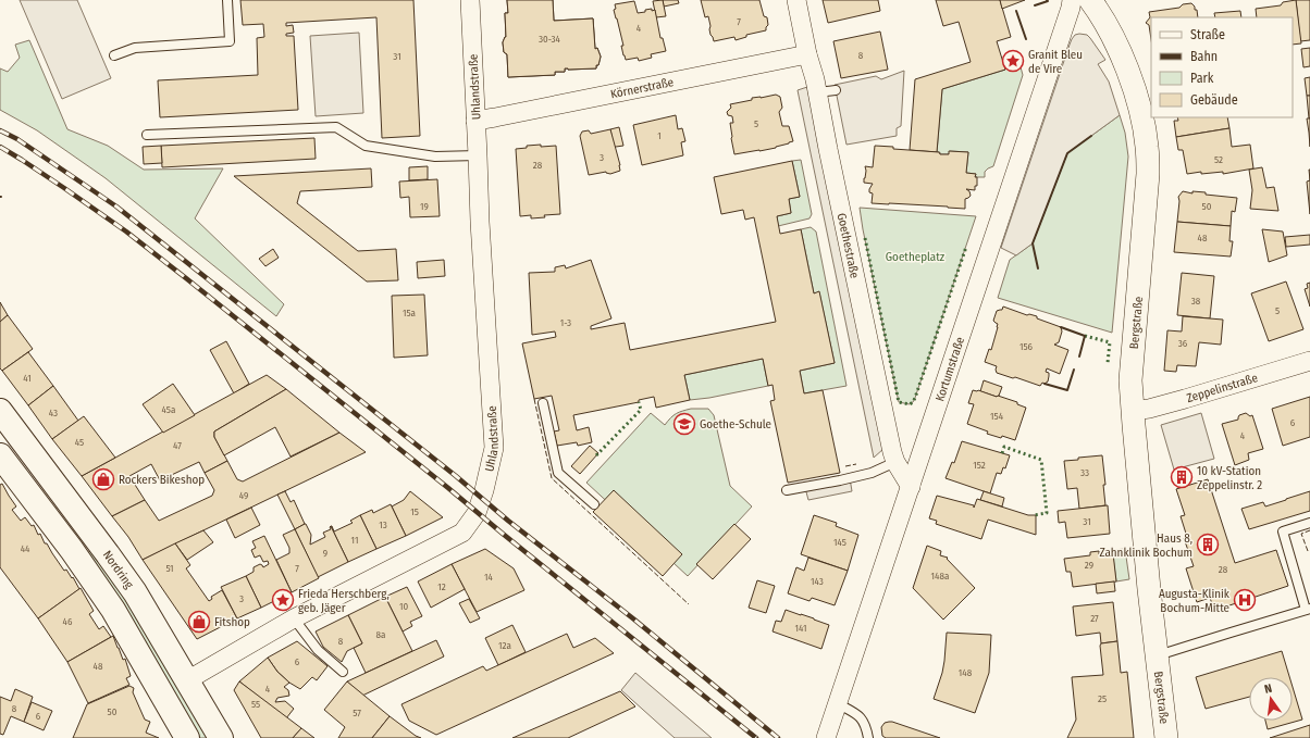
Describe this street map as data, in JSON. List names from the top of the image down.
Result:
{
  "streets": {
    "main road": ["Nordring"],
    "street": [
      "Uhlandstraße",
      "Körnerstraße",
      "Goethestraße",
      "Bergstraße",
      "Kortumstraße",
      "Zeppelinstraße"
    ]
  },
  "crossings": [
    ["Uhlandstraße", "Körnerstraße"],
    ["Uhlandstraße", "Nordring"],
    ["Körnerstraße", "Goethestraße"],
    ["Goethestraße", "Kortumstraße"],
    ["Bergstraße", "Zeppelinstraße"]
  ],
  "parks": ["Goetheplatz"],
  "places": {
    "place": ["Granit Bleu de Vire", "Frieda Herschberg, geb. Jäger"],
    "school or university": ["Goethe-Schule"],
    "building": ["10 kV-Station Zeppelinstr. 2", "Haus 8, Zahnklinik Bochum"],
    "shop": ["Rockers Bikeshop", "Fitshop"],
    "hospital": ["Augusta-Klinik Bochum-Mitte"]
  },
  "house_numbers": [
    "7",
    "4",
    "30-34",
    "8",
    "31",
    "5",
    "1",
    "3",
    "52",
    "28",
    "19",
    "50",
    "48",
    "38",
    "5",
    "15a",
    "1-3",
    "36",
    "156",
    "41",
    "45a",
    "43",
    "154",
    "6",
    "4",
    "45",
    "47",
    "152",
    "33",
    "49",
    "15",
    "31",
    "13",
    "11",
    "145",
    "44",
    "9",
    "29",
    "51",
    "7",
    "28",
    "148a",
    "14",
    "143",
    "12",
    "3",
    "10",
    "27",
    "46",
    "141",
    "8a",
    "8",
    "12a",
    "6",
    "48",
    "148",
    "4",
    "25",
    "55",
    "8",
    "50",
    "57",
    "6"
  ],
  "legend": [
    "Straße",
    "Bahn",
    "Park",
    "Gebäude"
  ],
  "north": "top"
}
